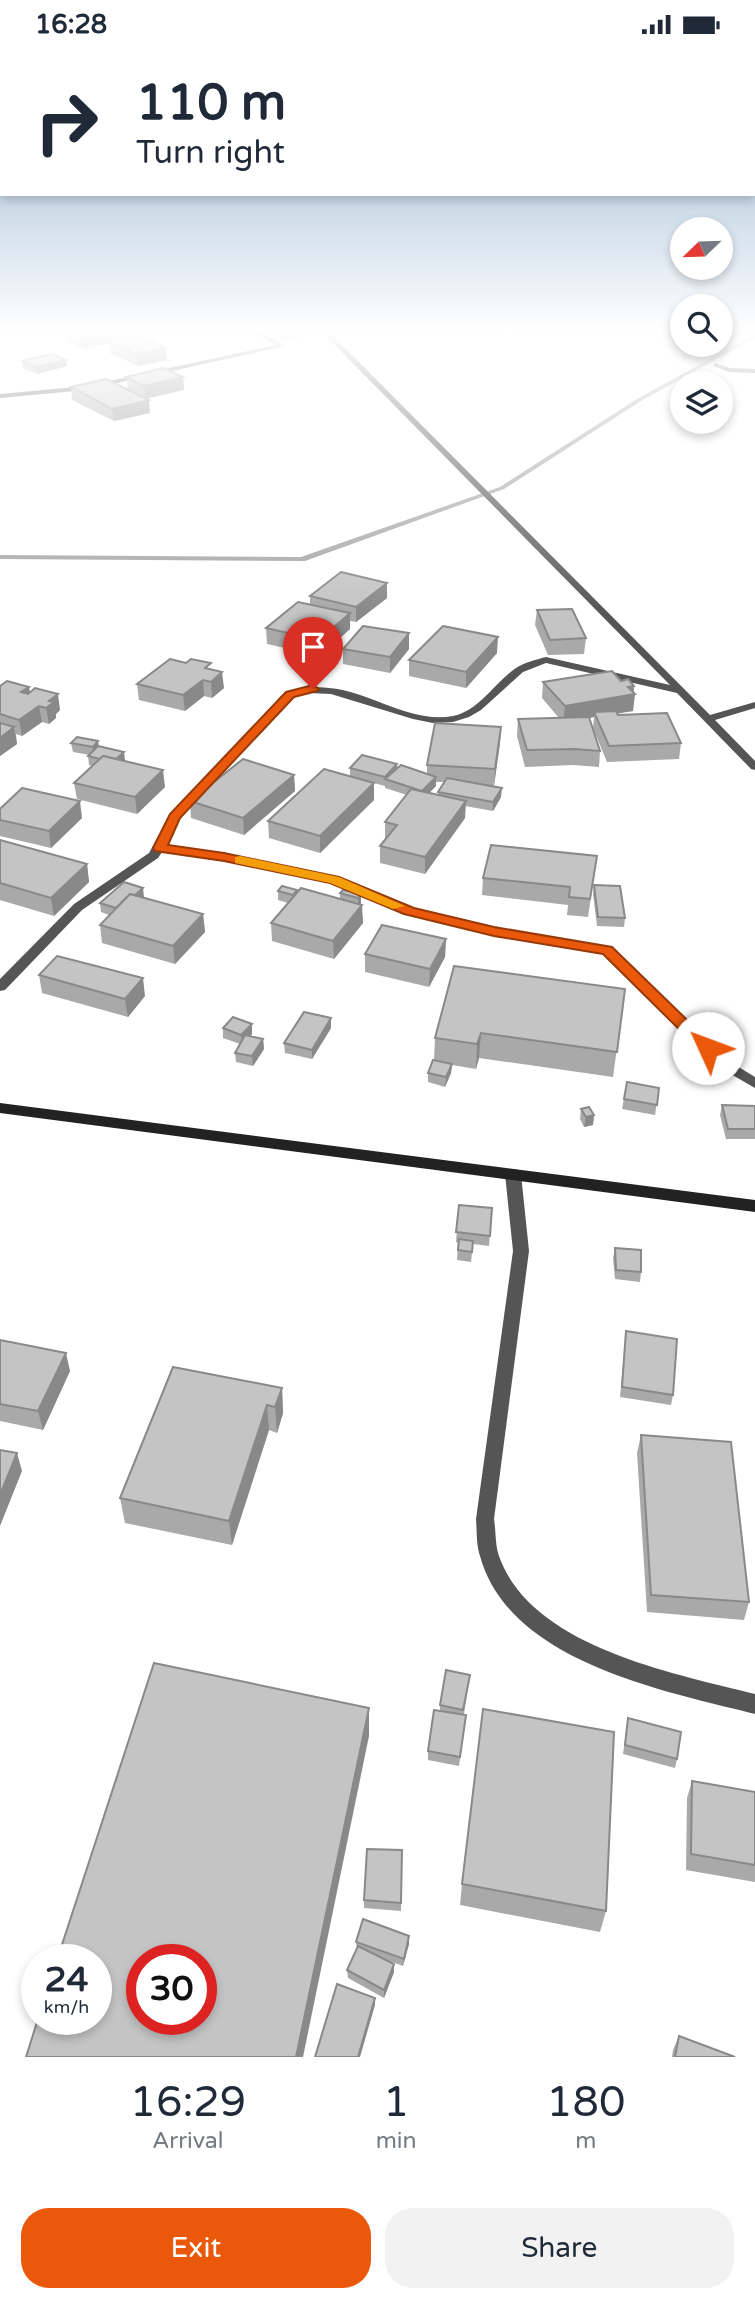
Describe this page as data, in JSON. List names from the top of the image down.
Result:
{
  "north": "bottom left",
  "page": {
    "status": "16:28",
    "turn": ["110 m", "Turn right"],
    "speed": "24 km/h",
    "limit": "30",
    "eta": [
      "16:29",
      "Arrival",
      "1",
      "min",
      "180",
      "m"
    ],
    "buttons": ["Exit", "Share"]
  }
}
